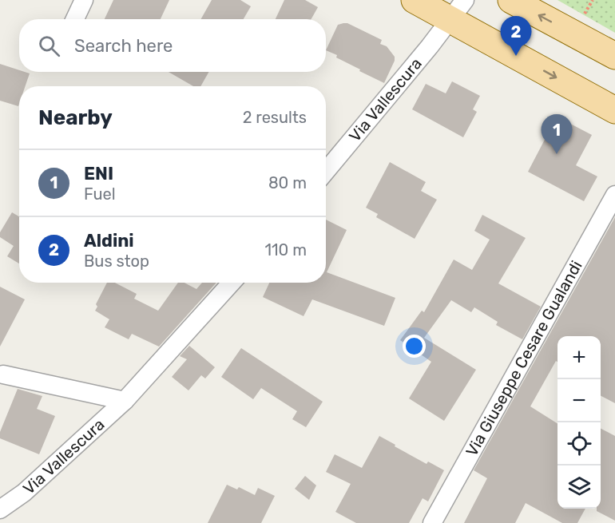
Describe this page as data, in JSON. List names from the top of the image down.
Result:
{
  "streets": {
    "street": ["Via Vallescura", "Via Giuseppe Cesare Gualandi"]
  },
  "page": {
    "pins": ["2", "1"],
    "search": "Search here",
    "heading": ["Nearby", "2 results"],
    "list": [
      {
        "mark": "1",
        "name": "ENI",
        "note": "Fuel",
        "value": "80 m"
      },
      {
        "mark": "2",
        "name": "Aldini",
        "note": "Bus stop",
        "value": "110 m"
      }
    ],
    "map_buttons": ["+", "−"]
  }
}
